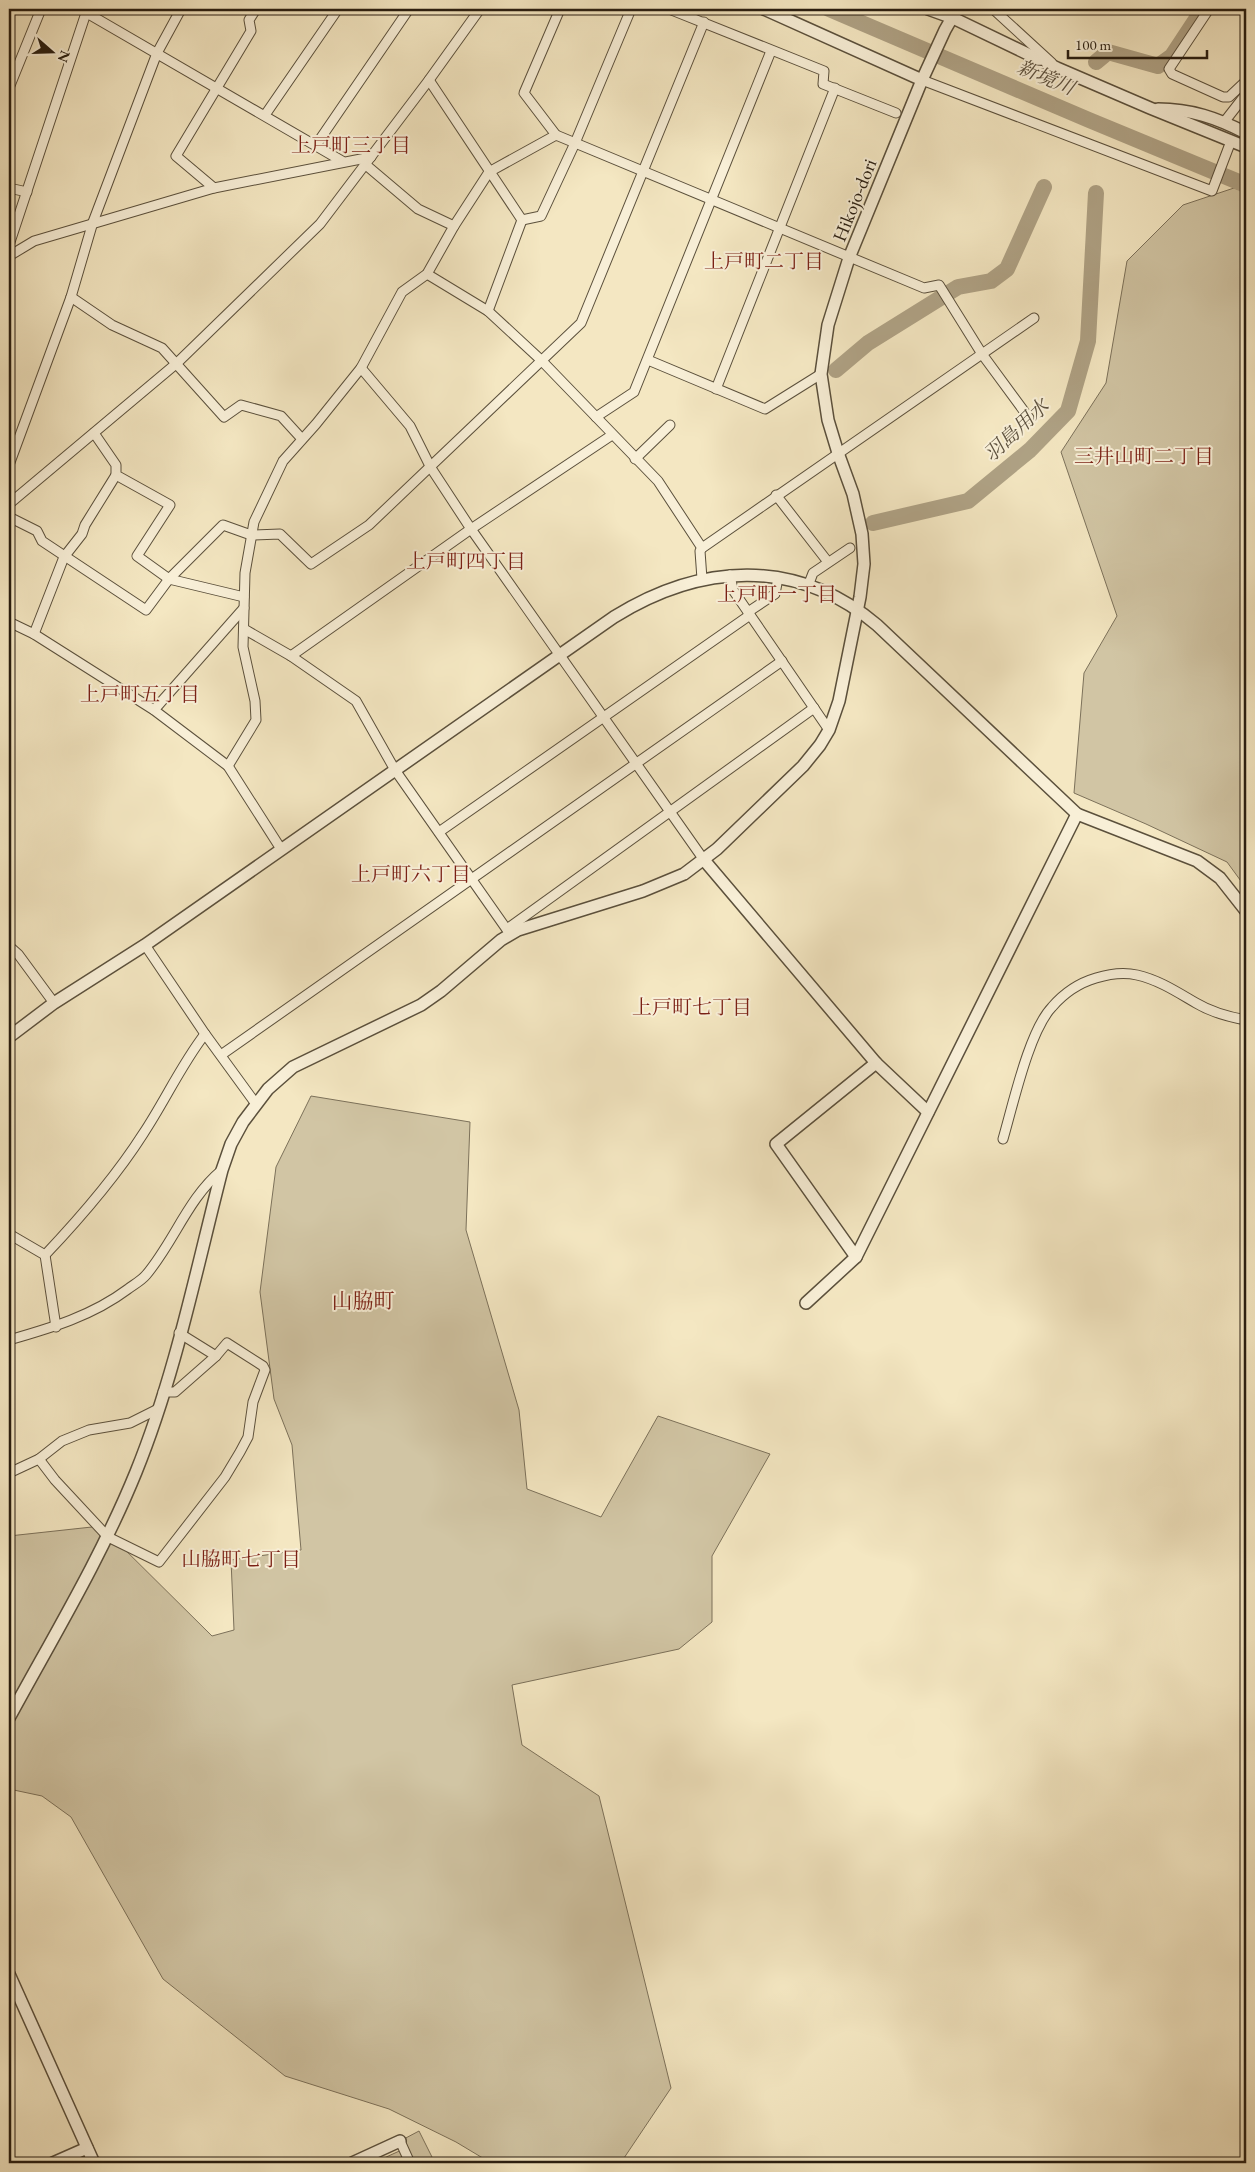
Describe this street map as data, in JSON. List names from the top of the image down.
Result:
{
  "streets": {
    "street": ["Hikojo-dori"]
  },
  "districts": [
    "上戸町三丁目",
    "上戸町二丁目",
    "三井山町二丁目",
    "上戸町四丁目",
    "上戸町一丁目",
    "上戸町五丁目",
    "上戸町六丁目",
    "上戸町七丁目",
    "山脇町",
    "山脇町七丁目"
  ],
  "water": ["新境川", "羽島用水"],
  "scale_bar": "100 m",
  "north": "right"
}
